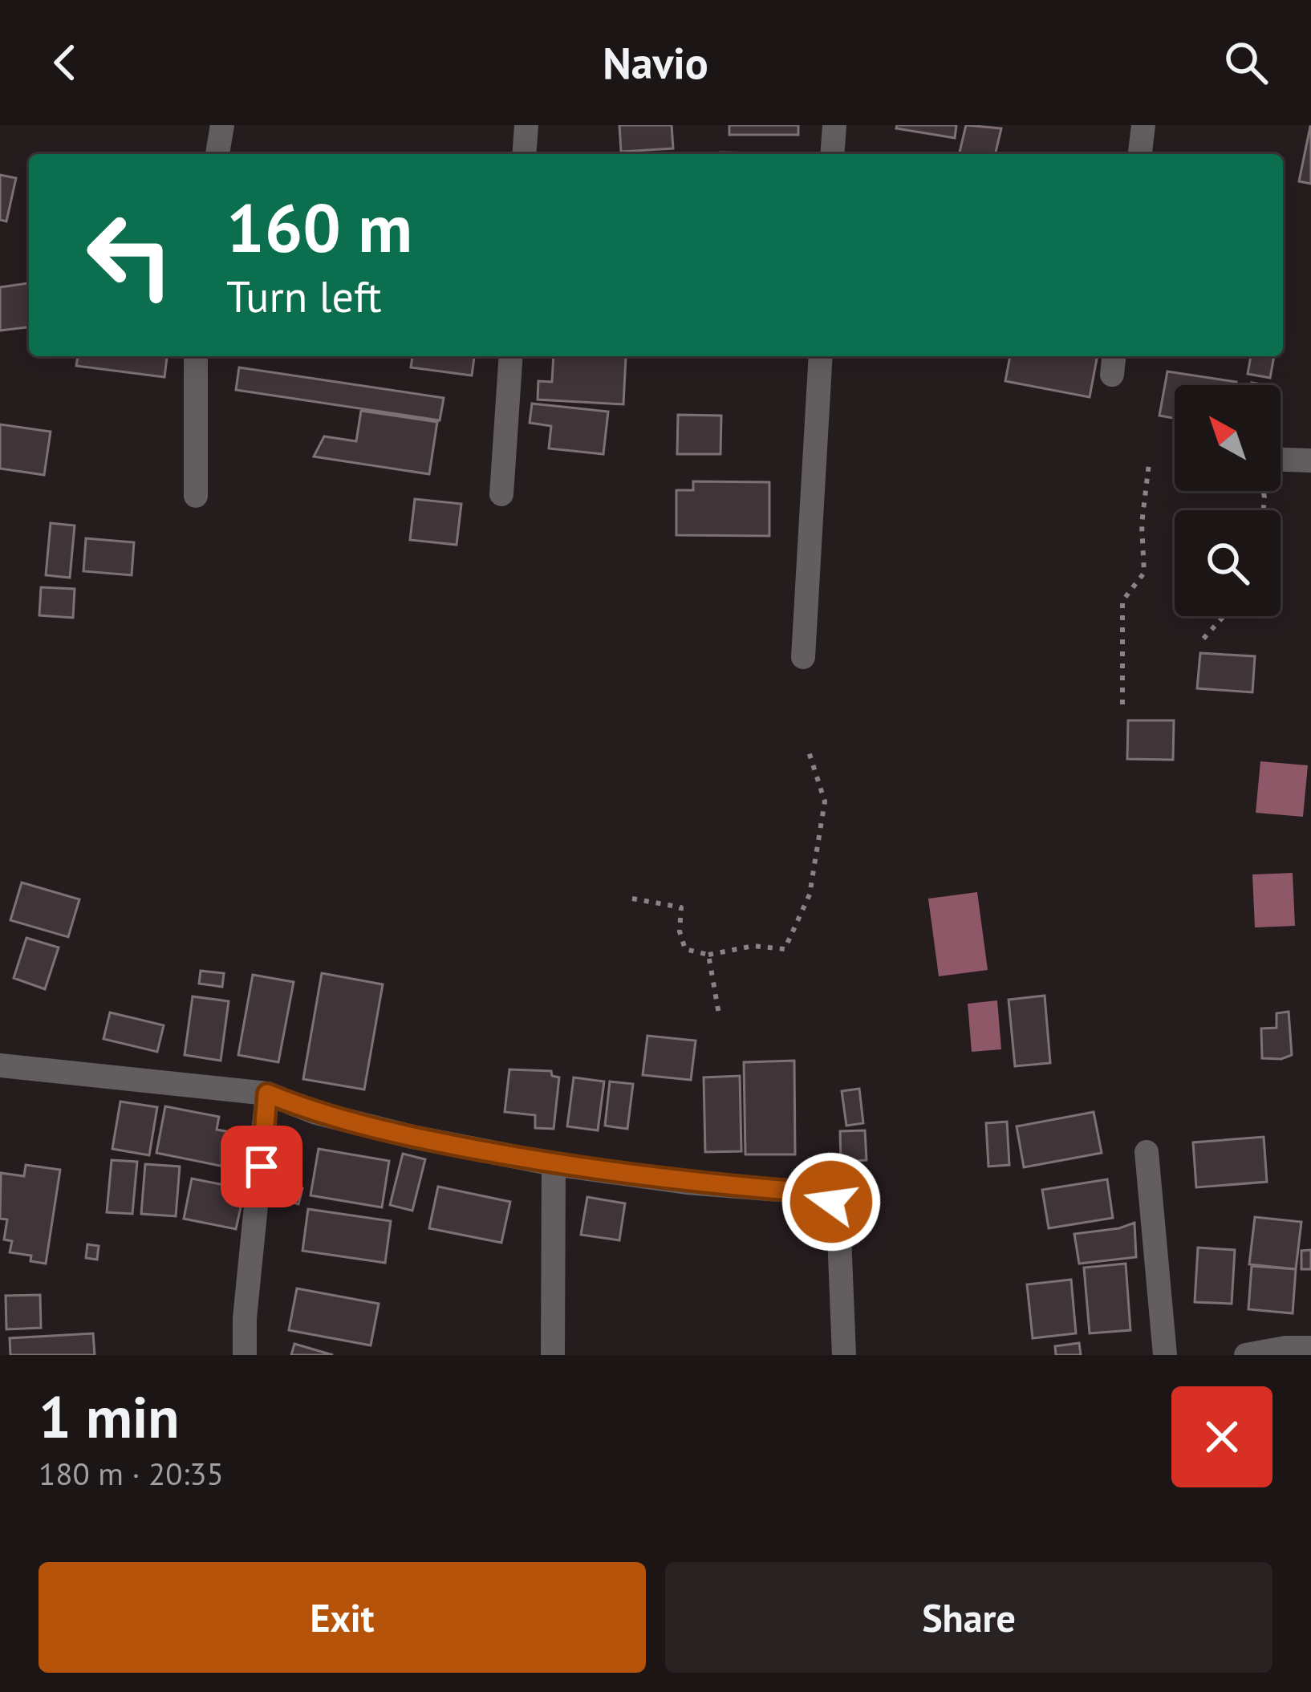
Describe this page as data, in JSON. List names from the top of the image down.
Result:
{
  "north": "top left",
  "page": {
    "header": "Navio",
    "turn": ["160 m", "Turn left"],
    "heading": ["1 min", "180 m · 20:35"],
    "buttons": ["Exit", "Share"]
  }
}
